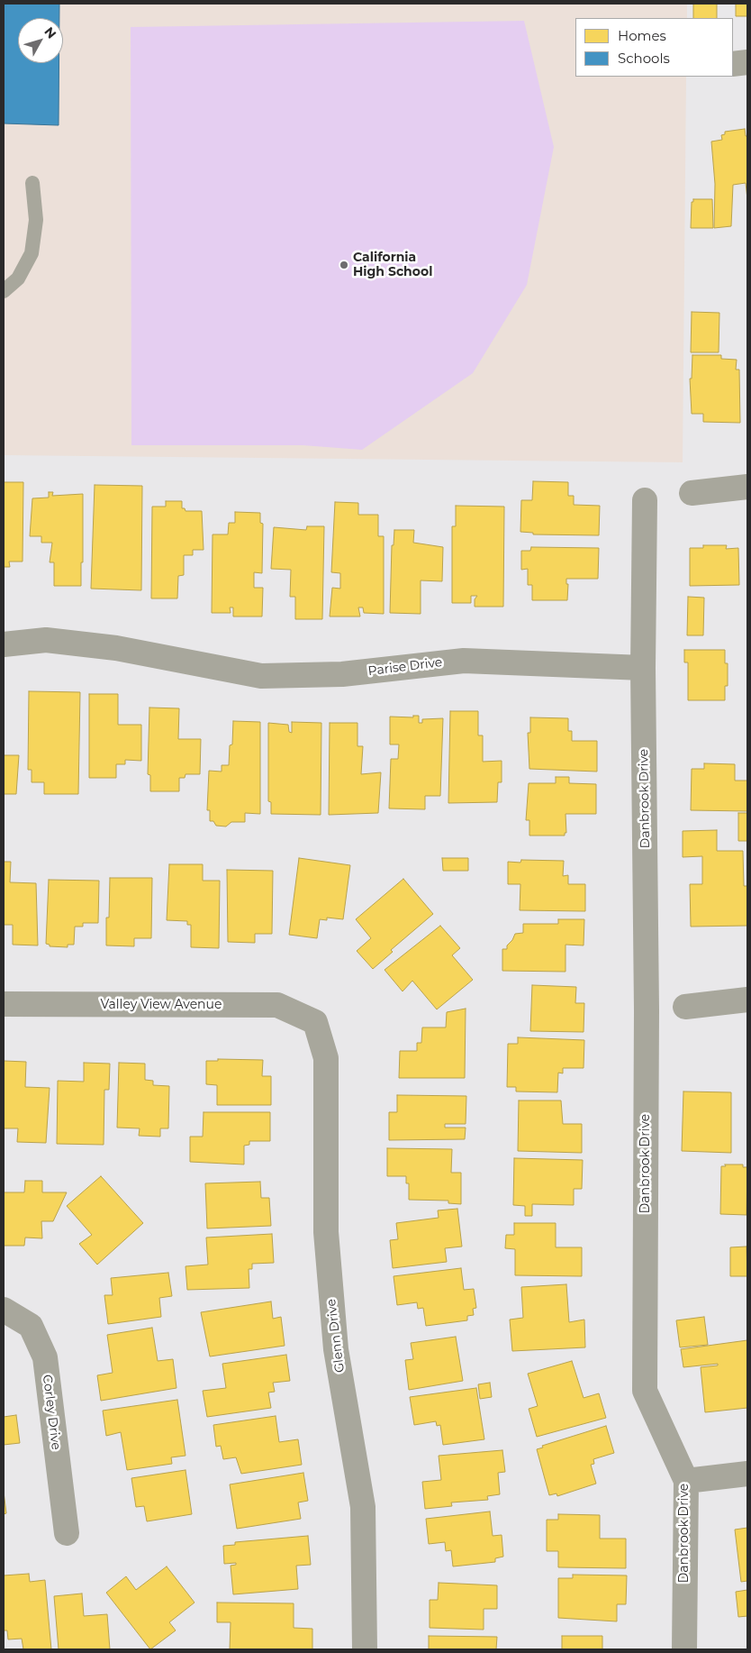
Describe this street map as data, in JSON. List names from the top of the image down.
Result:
{
  "streets": {
    "street": [
      "Parise Drive",
      "Danbrook Drive",
      "Valley View Avenue",
      "Glenn Drive",
      "Corley Drive"
    ]
  },
  "crossings": [
    ["Parise Drive", "Danbrook Drive"],
    ["Valley View Avenue", "Glenn Drive"]
  ],
  "places": ["California High School"],
  "legend": ["Homes", "Schools"],
  "north": "top right"
}
